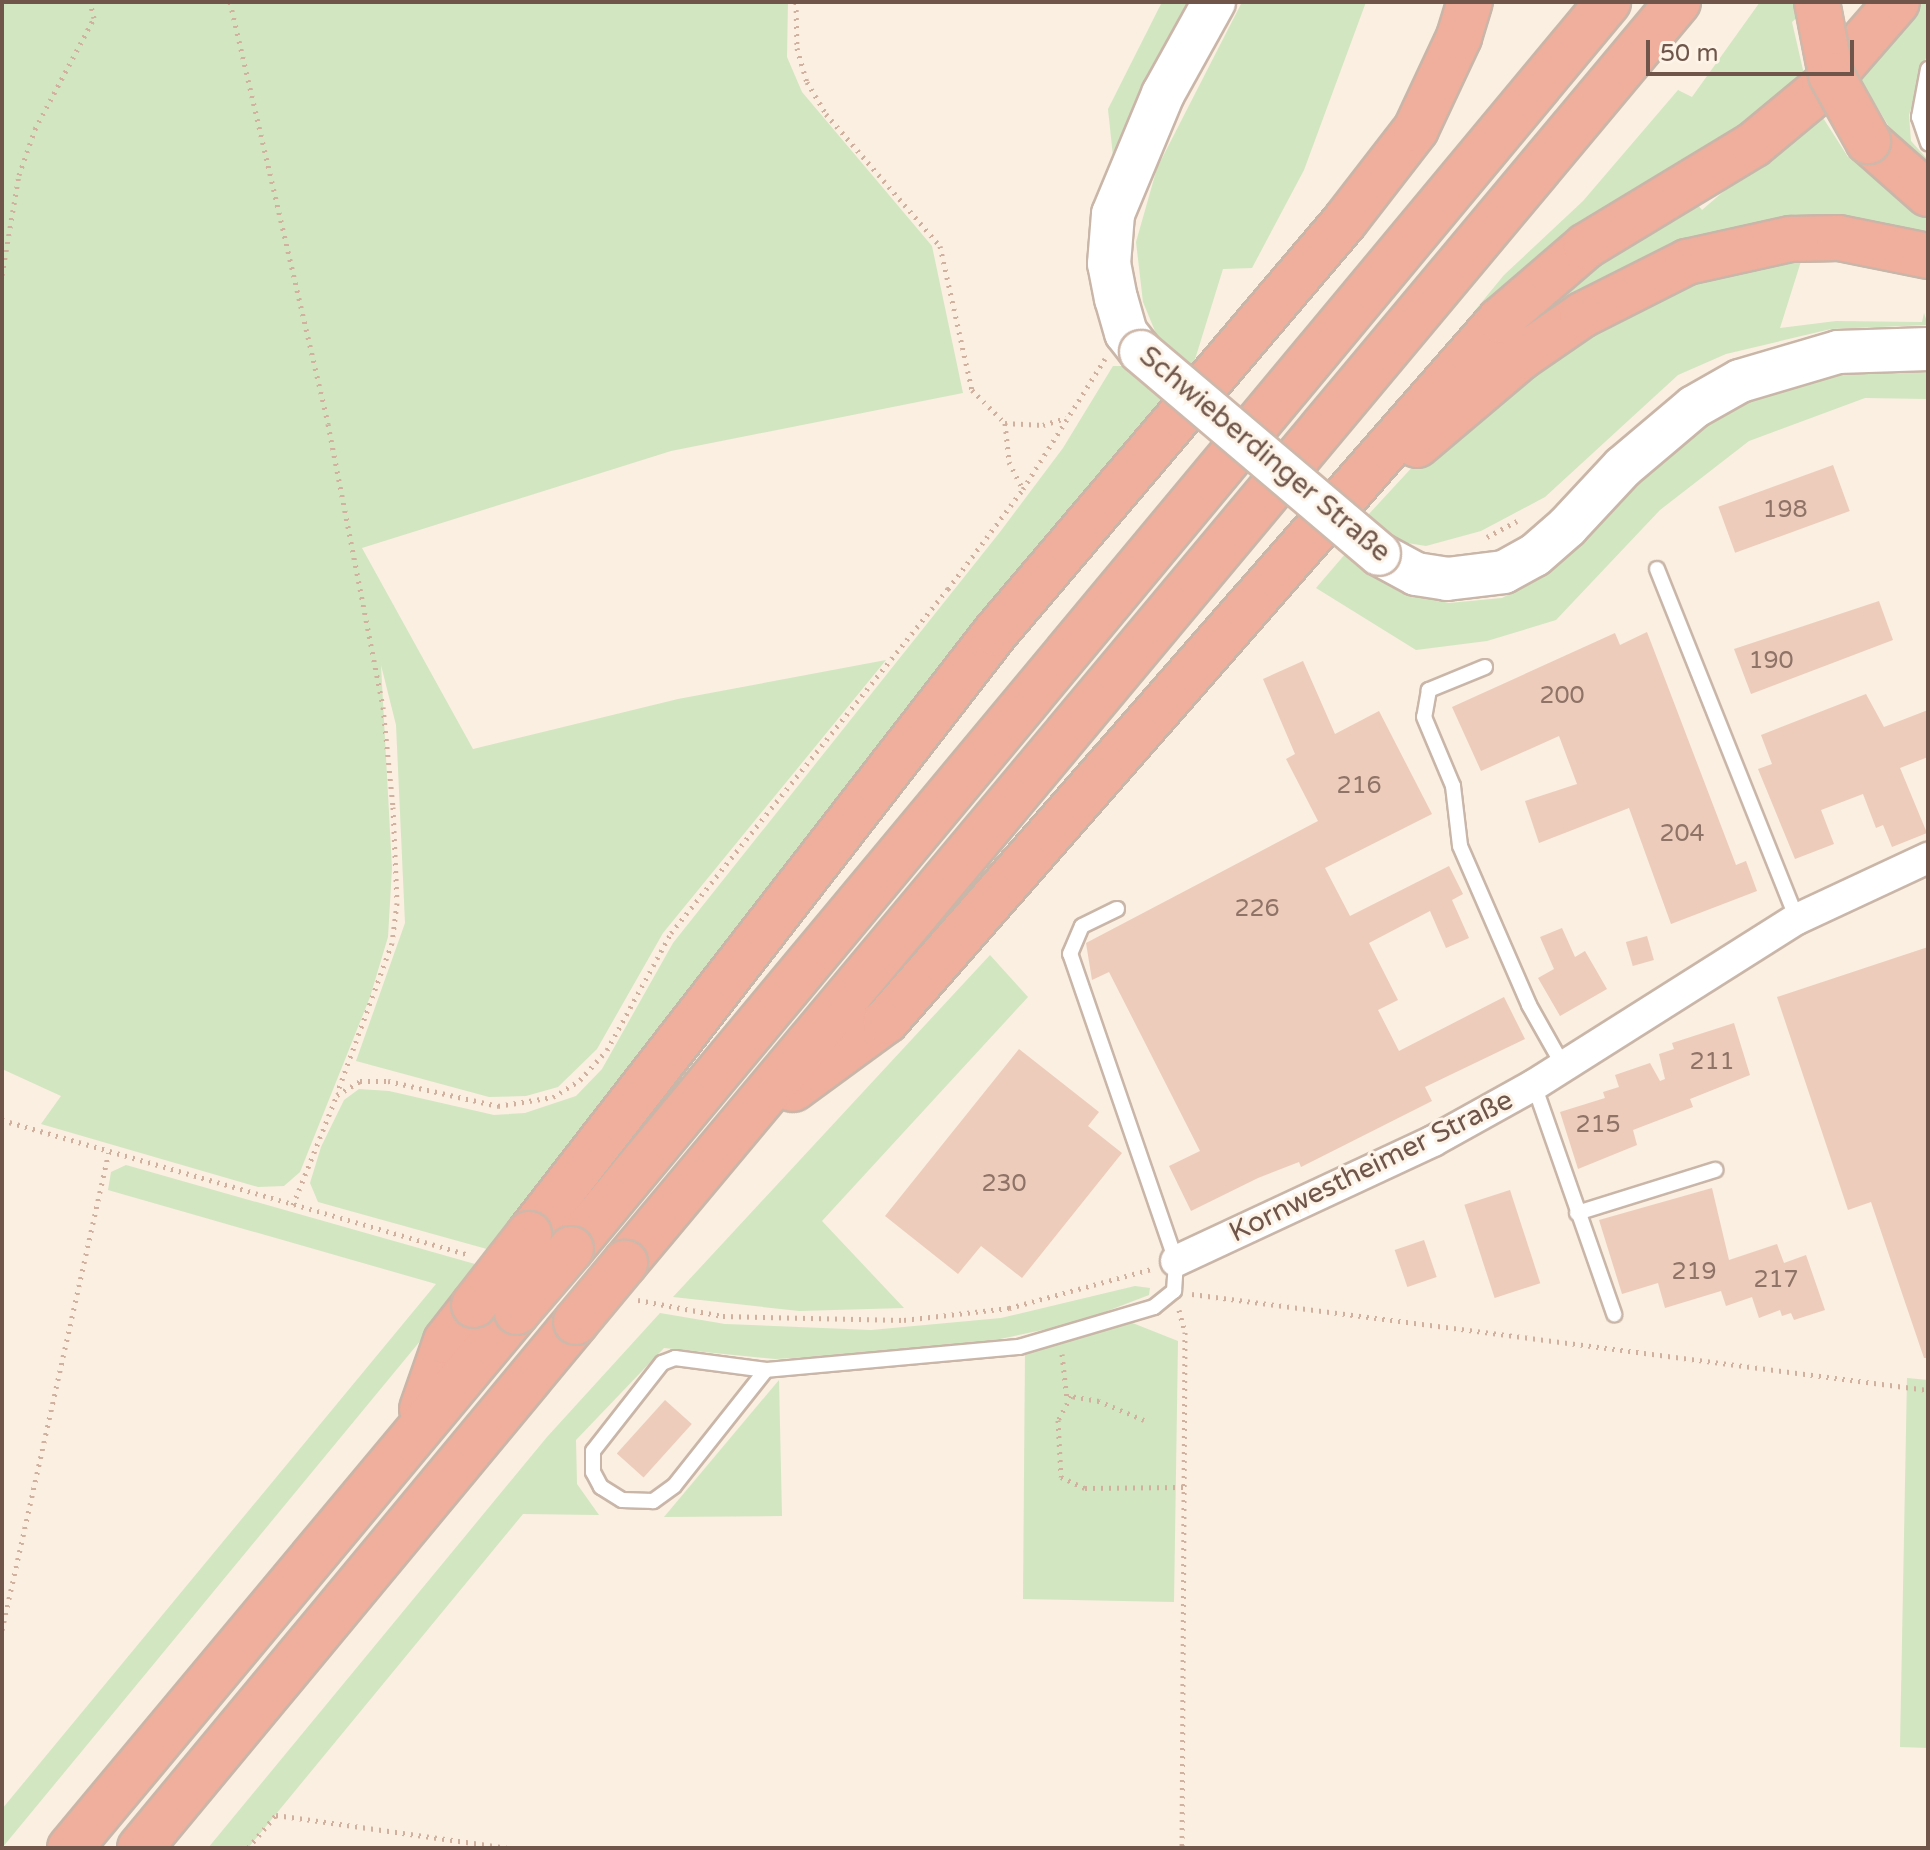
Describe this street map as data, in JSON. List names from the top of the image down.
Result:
{
  "streets": {
    "street": ["Schwieberdinger Straße", "Kornwestheimer Straße"]
  },
  "house_numbers": [
    "198",
    "190",
    "200",
    "216",
    "204",
    "226",
    "211",
    "215",
    "230",
    "219",
    "217"
  ],
  "scale_bar": "50 m"
}
